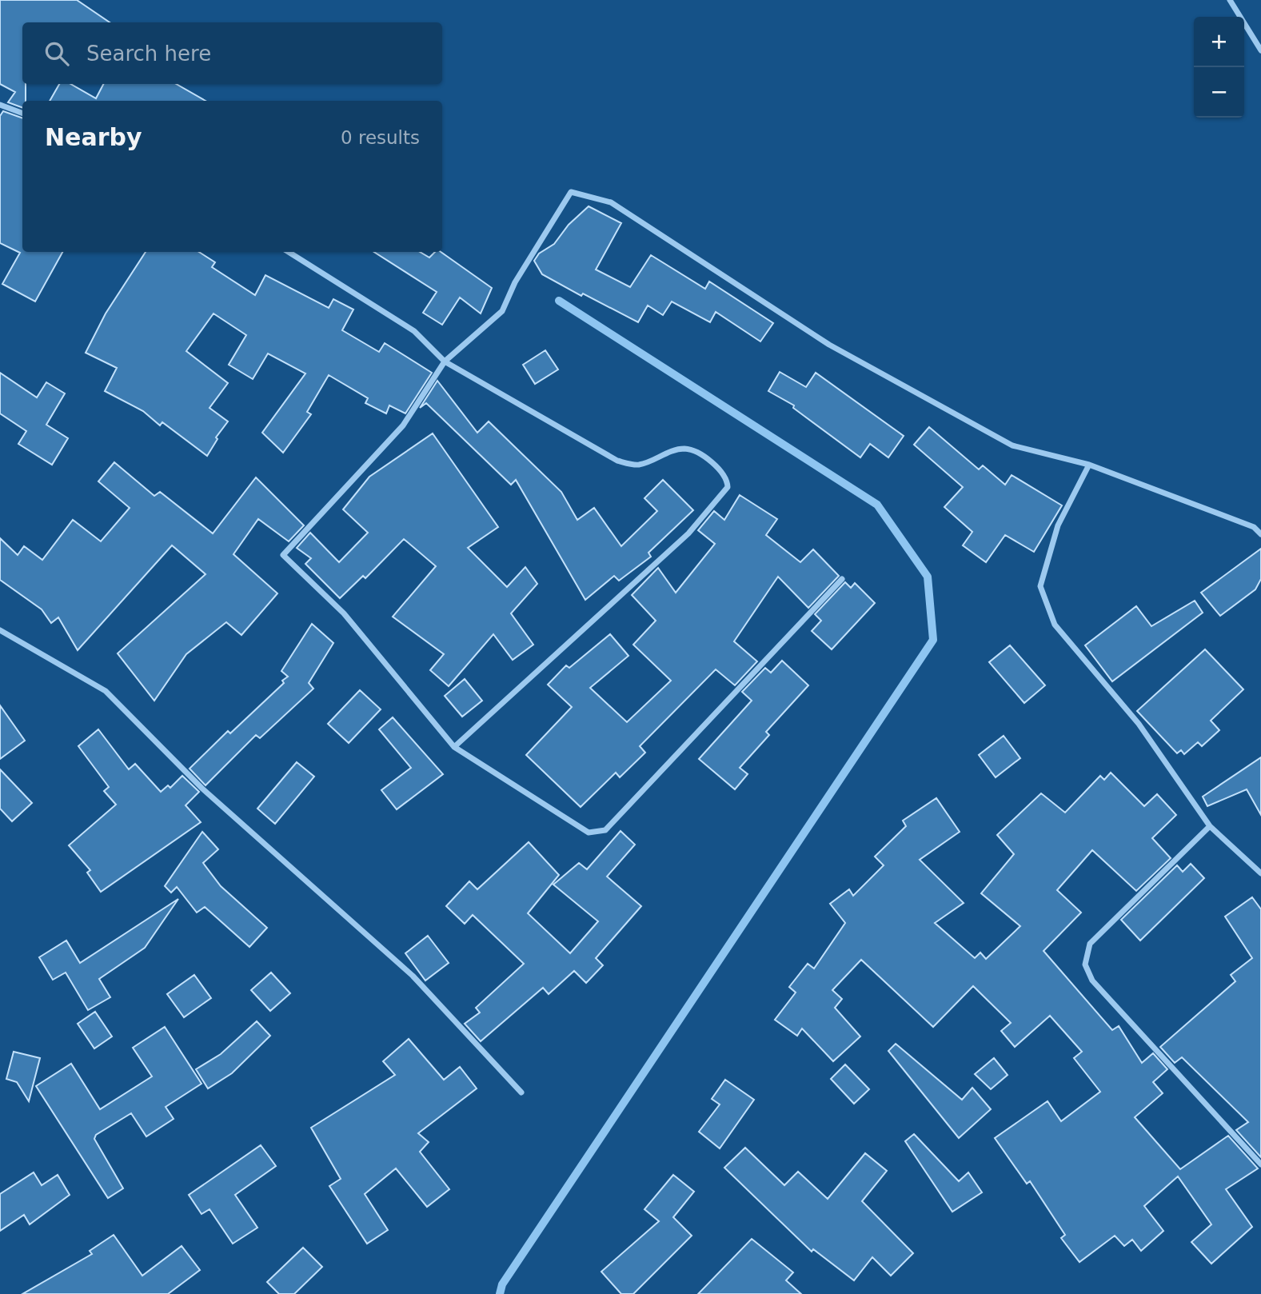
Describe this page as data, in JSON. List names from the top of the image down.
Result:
{
  "page": {
    "map_buttons": ["+", "−"],
    "search": "Search here",
    "heading": ["Nearby", "0 results"]
  }
}
